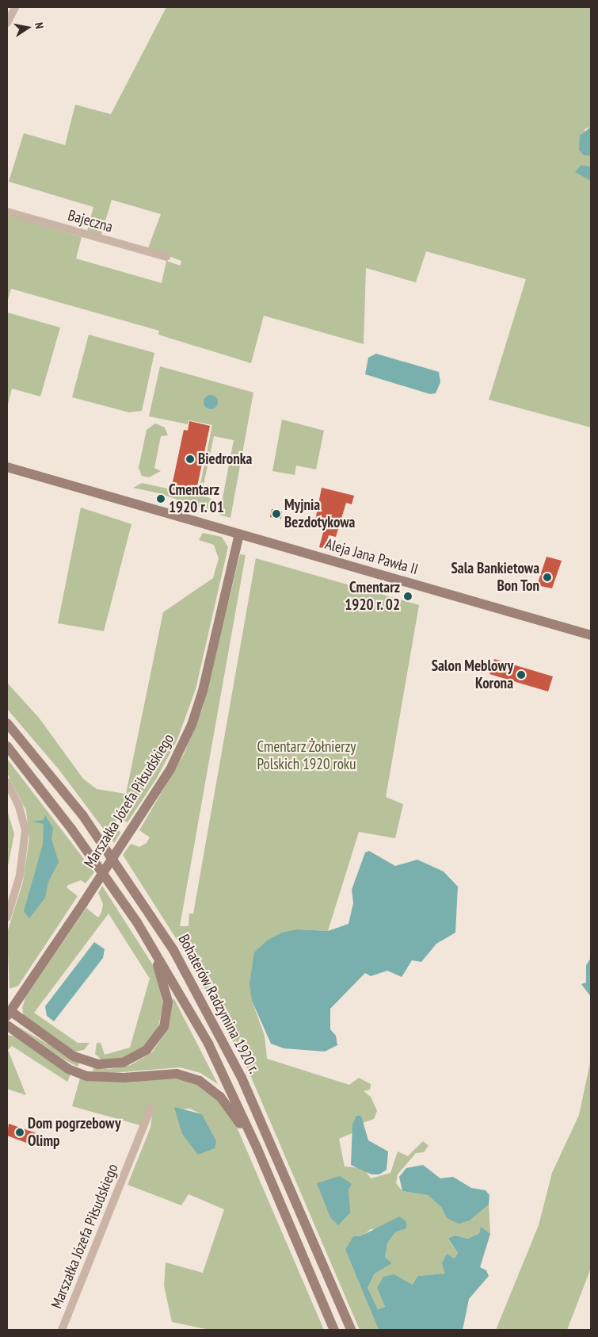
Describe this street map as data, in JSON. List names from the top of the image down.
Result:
{
  "streets": {
    "main road": ["Aleja Jana Pawła II", "Marszałka Józefa Piłsudskiego", "Bohaterów Radzymina 1920 r."],
    "street": ["Bajeczna"]
  },
  "crossings": [
    ["Aleja Jana Pawła II", "Marszałka Józefa Piłsudskiego"]
  ],
  "parks": ["Cmentarz Żołnierzy Polskich 1920 roku"],
  "places": [
    "Biedronka",
    "Cmentarz 1920 r. 01",
    "Myjnia Bezdotykowa",
    "Sala Bankietowa Bon Ton",
    "Cmentarz 1920 r. 02",
    "Salon Meblowy Korona",
    "Dom pogrzebowy Olimp"
  ],
  "north": "right"
}
